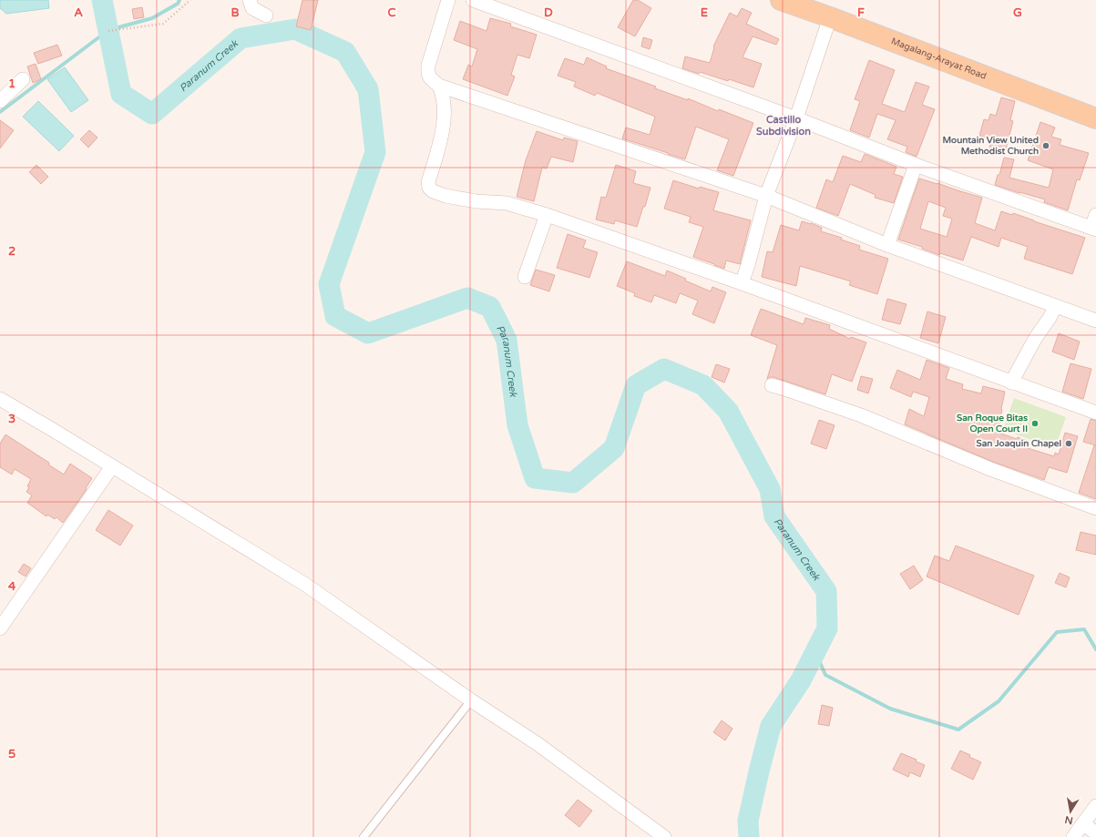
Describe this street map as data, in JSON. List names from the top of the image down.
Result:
{
  "streets": {
    "main road": ["Magalang-Arayat Road"]
  },
  "districts": ["Castillo Subdivision"],
  "water": ["Paranum Creek"],
  "places": ["Mountain View United Methodist Church", "San Roque Bitas Open Court II", "San Joaquin Chapel"],
  "north": "bottom",
  "grid": {
    "columns": [
      "A",
      "B",
      "C",
      "D",
      "E",
      "F",
      "G"
    ],
    "rows": [
      "1",
      "2",
      "3",
      "4",
      "5"
    ]
  }
}
